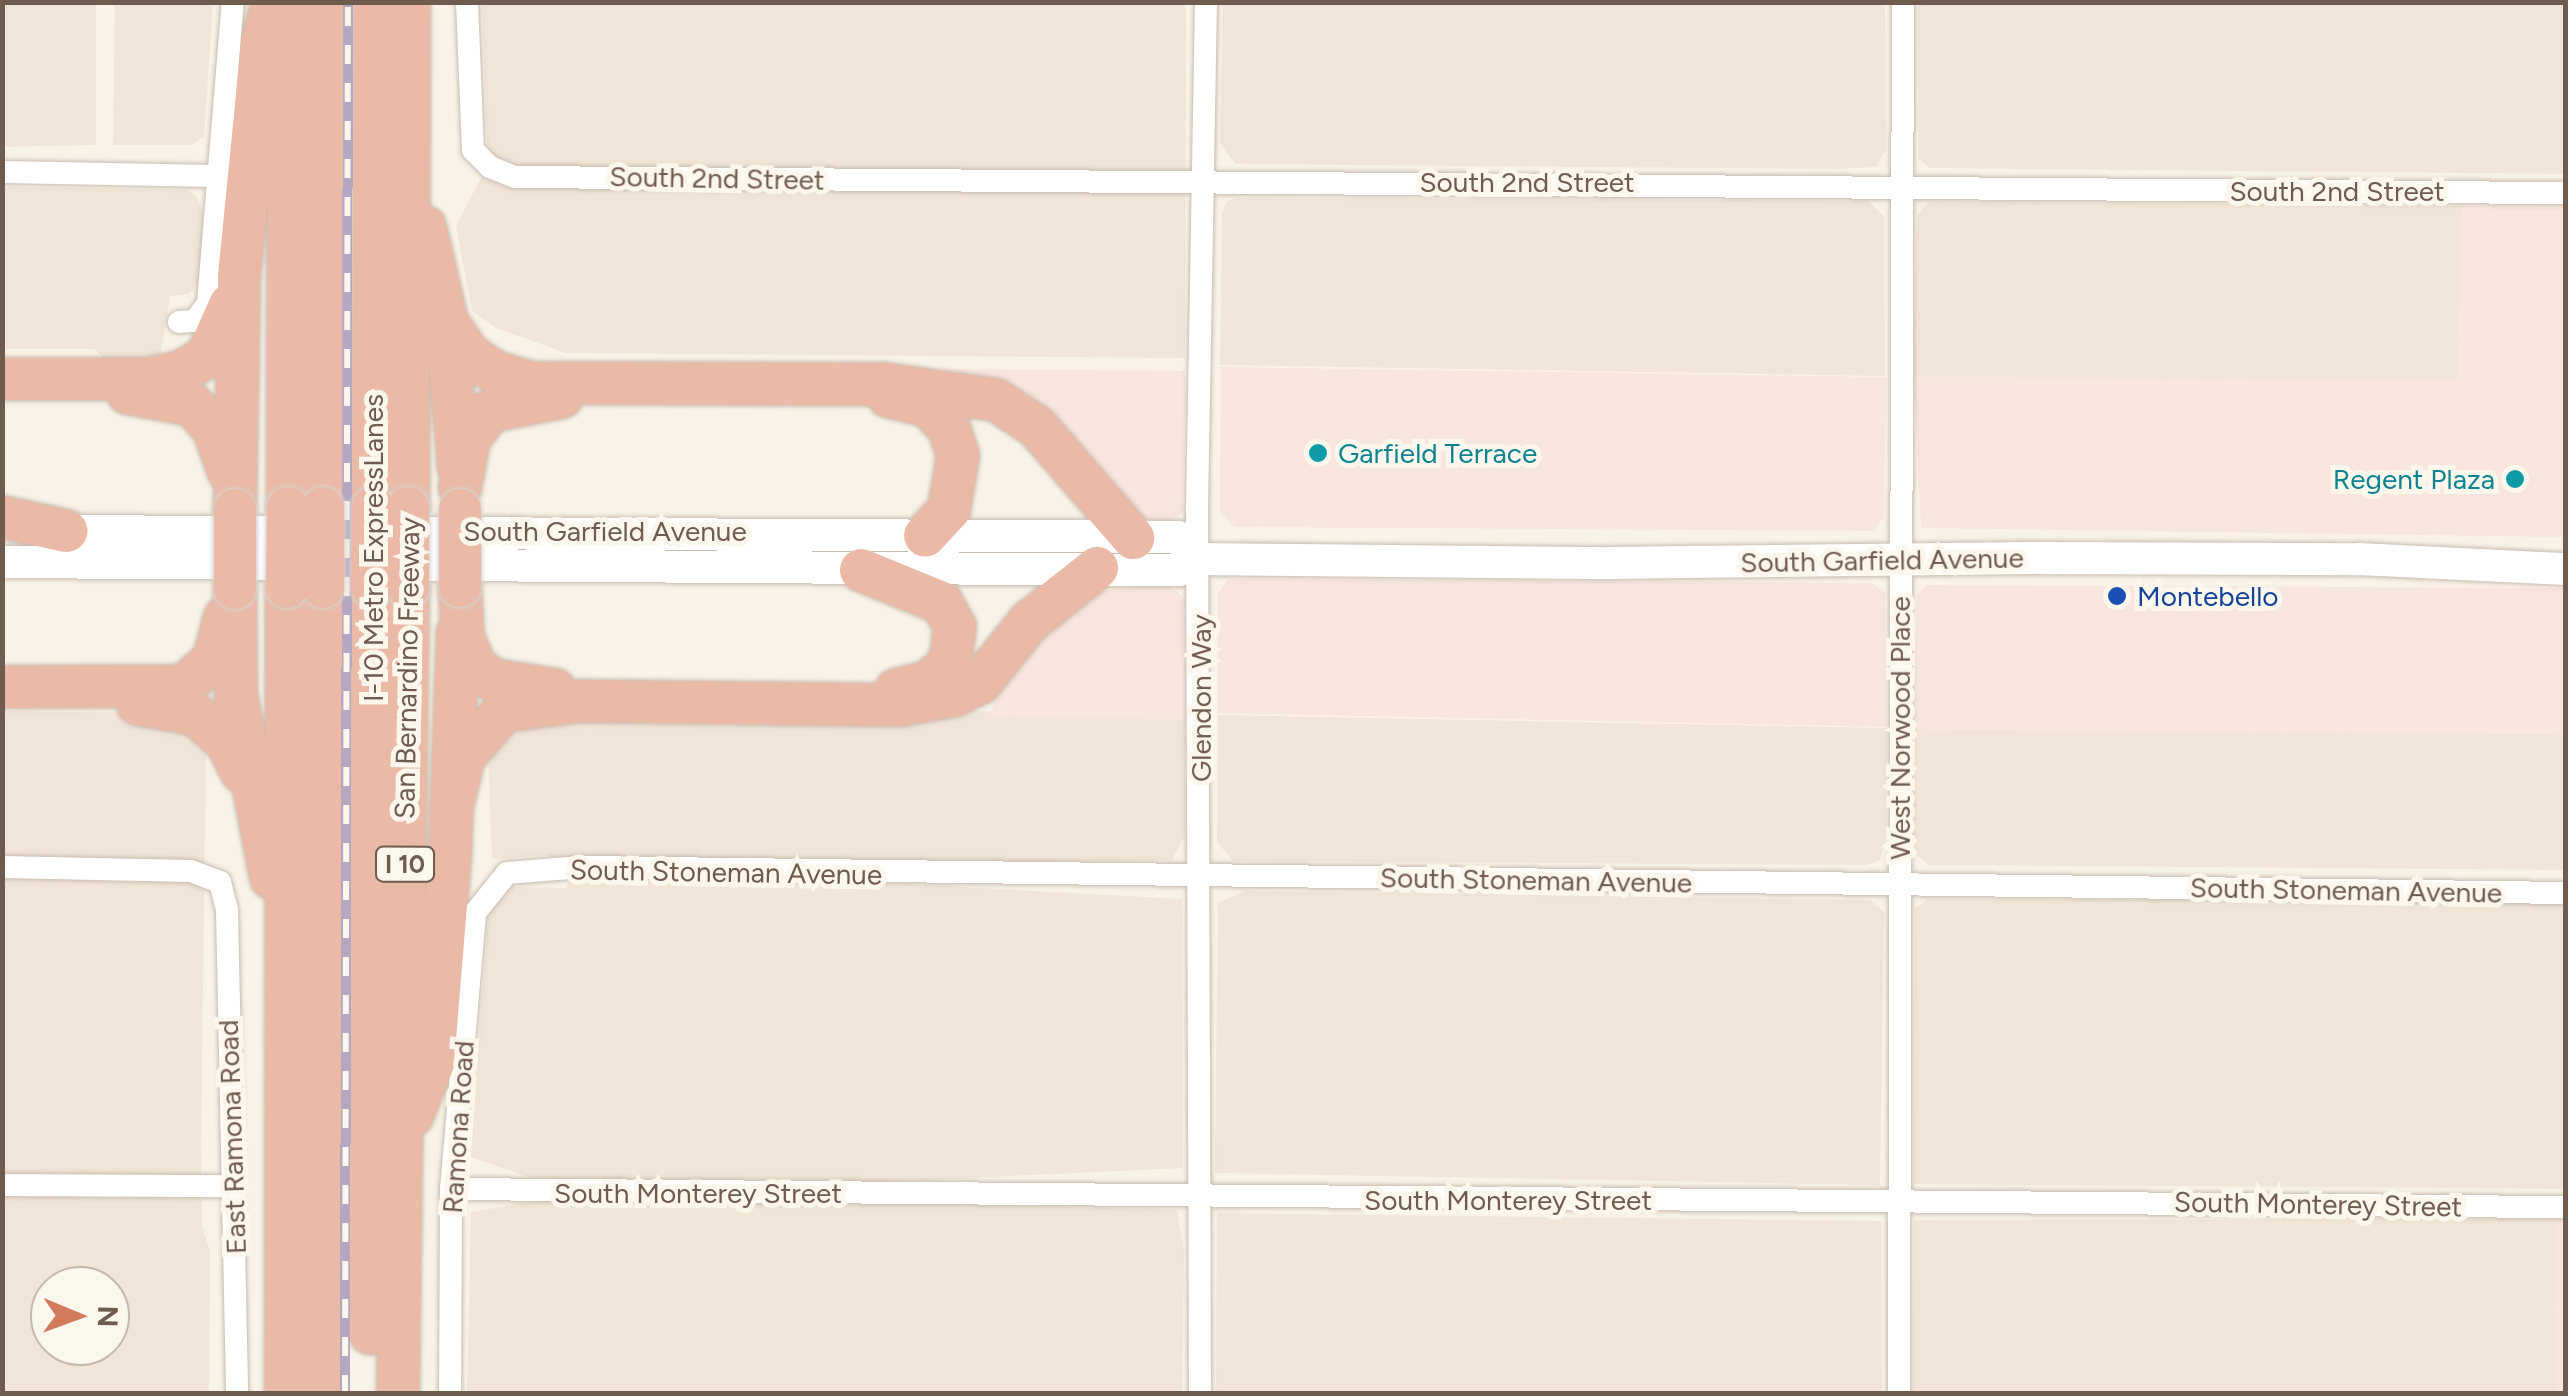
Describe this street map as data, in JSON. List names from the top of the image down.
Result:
{
  "streets": {
    "highway": ["I-10 Metro ExpressLanes", "San Bernardino Freeway", "I 10"],
    "main road": ["South Garfield Avenue"],
    "street": [
      "South 2nd Street",
      "Glendon Way",
      "West Norwood Place",
      "South Stoneman Avenue",
      "Ramona Road",
      "East Ramona Road",
      "South Monterey Street"
    ]
  },
  "crossings": [
    ["South 2nd Street", "Glendon Way"],
    ["South 2nd Street", "West Norwood Place"],
    ["South Garfield Avenue", "Glendon Way"],
    ["South Garfield Avenue", "West Norwood Place"],
    ["I-10 Metro ExpressLanes", "San Bernardino Freeway"],
    ["Glendon Way", "South Stoneman Avenue"],
    ["Glendon Way", "South Monterey Street"],
    ["West Norwood Place", "South Stoneman Avenue"],
    ["West Norwood Place", "South Monterey Street"],
    ["South Stoneman Avenue", "Ramona Road"],
    ["Ramona Road", "South Monterey Street"]
  ],
  "places": ["Garfield Terrace", "Regent Plaza", "Montebello"],
  "north": "right"
}
